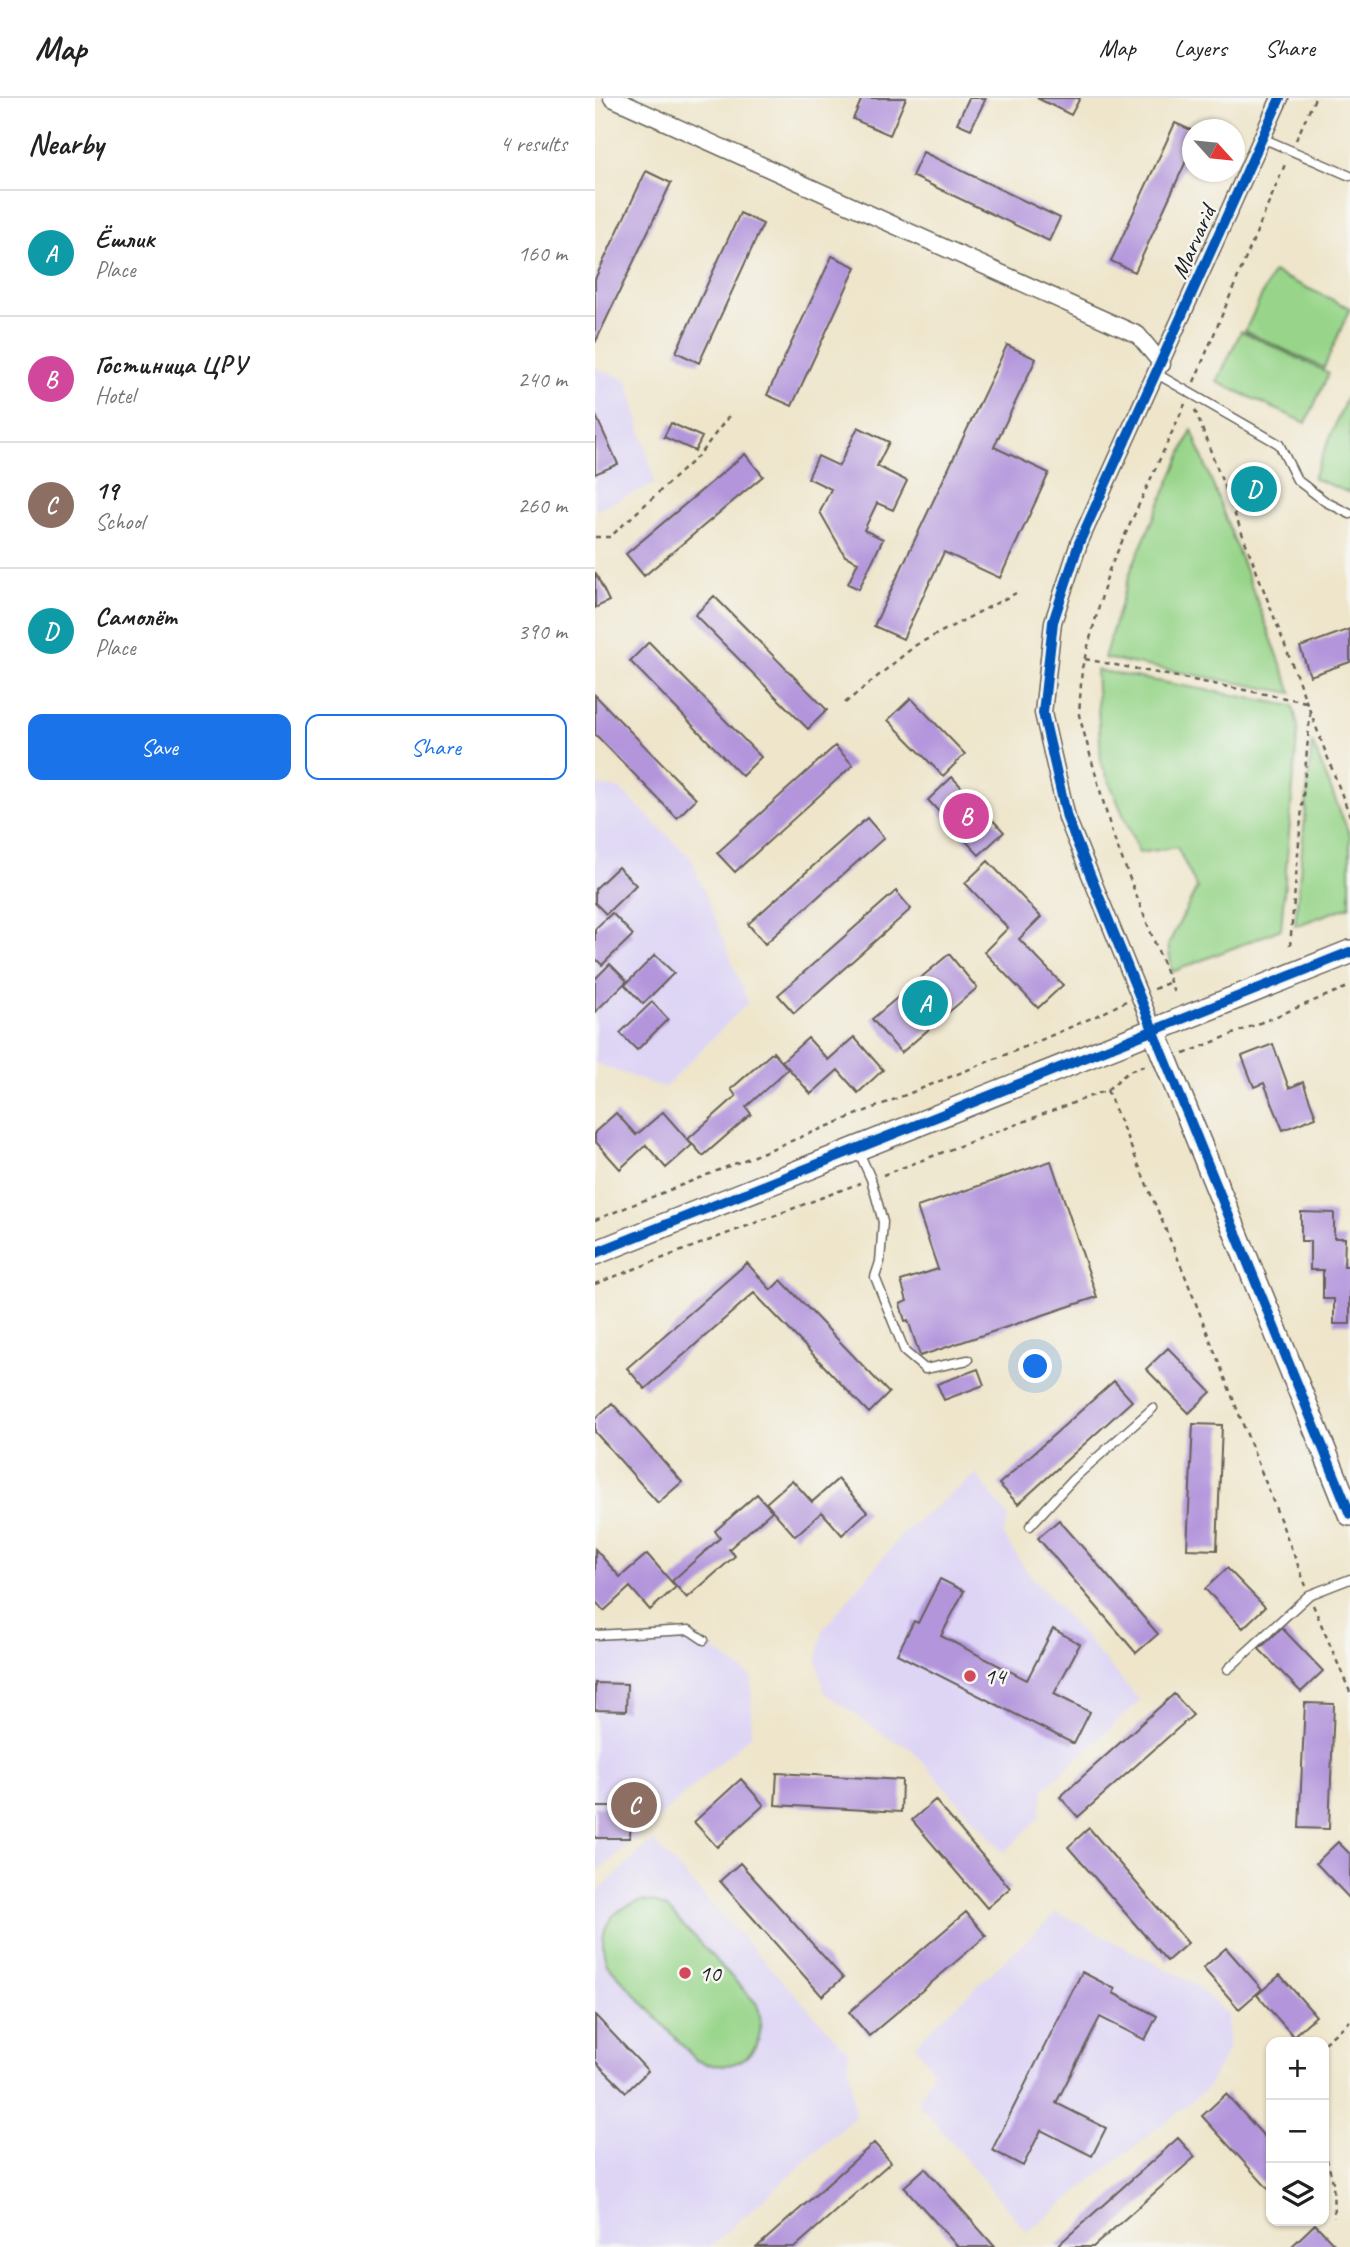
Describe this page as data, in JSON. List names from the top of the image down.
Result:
{
  "streets": {
    "street": ["Marvarid"]
  },
  "places": ["14", "10"],
  "north": "bottom right",
  "page": {
    "header": "Map",
    "nav": ["Map", "Layers", "Share"],
    "heading": ["Nearby", "4 results"],
    "list": [
      {
        "mark": "A",
        "name": "Ёшлик",
        "note": "Place",
        "value": "160 m"
      },
      {
        "mark": "B",
        "name": "Гостиница ЦРУ",
        "note": "Hotel",
        "value": "240 m"
      },
      {
        "mark": "C",
        "name": "19",
        "note": "School",
        "value": "260 m"
      },
      {
        "mark": "D",
        "name": "Самолёт",
        "note": "Place",
        "value": "390 m"
      }
    ],
    "pins": [
      "D",
      "B",
      "A",
      "C"
    ],
    "buttons": ["Save", "Share"],
    "map_buttons": ["+", "−"]
  }
}
